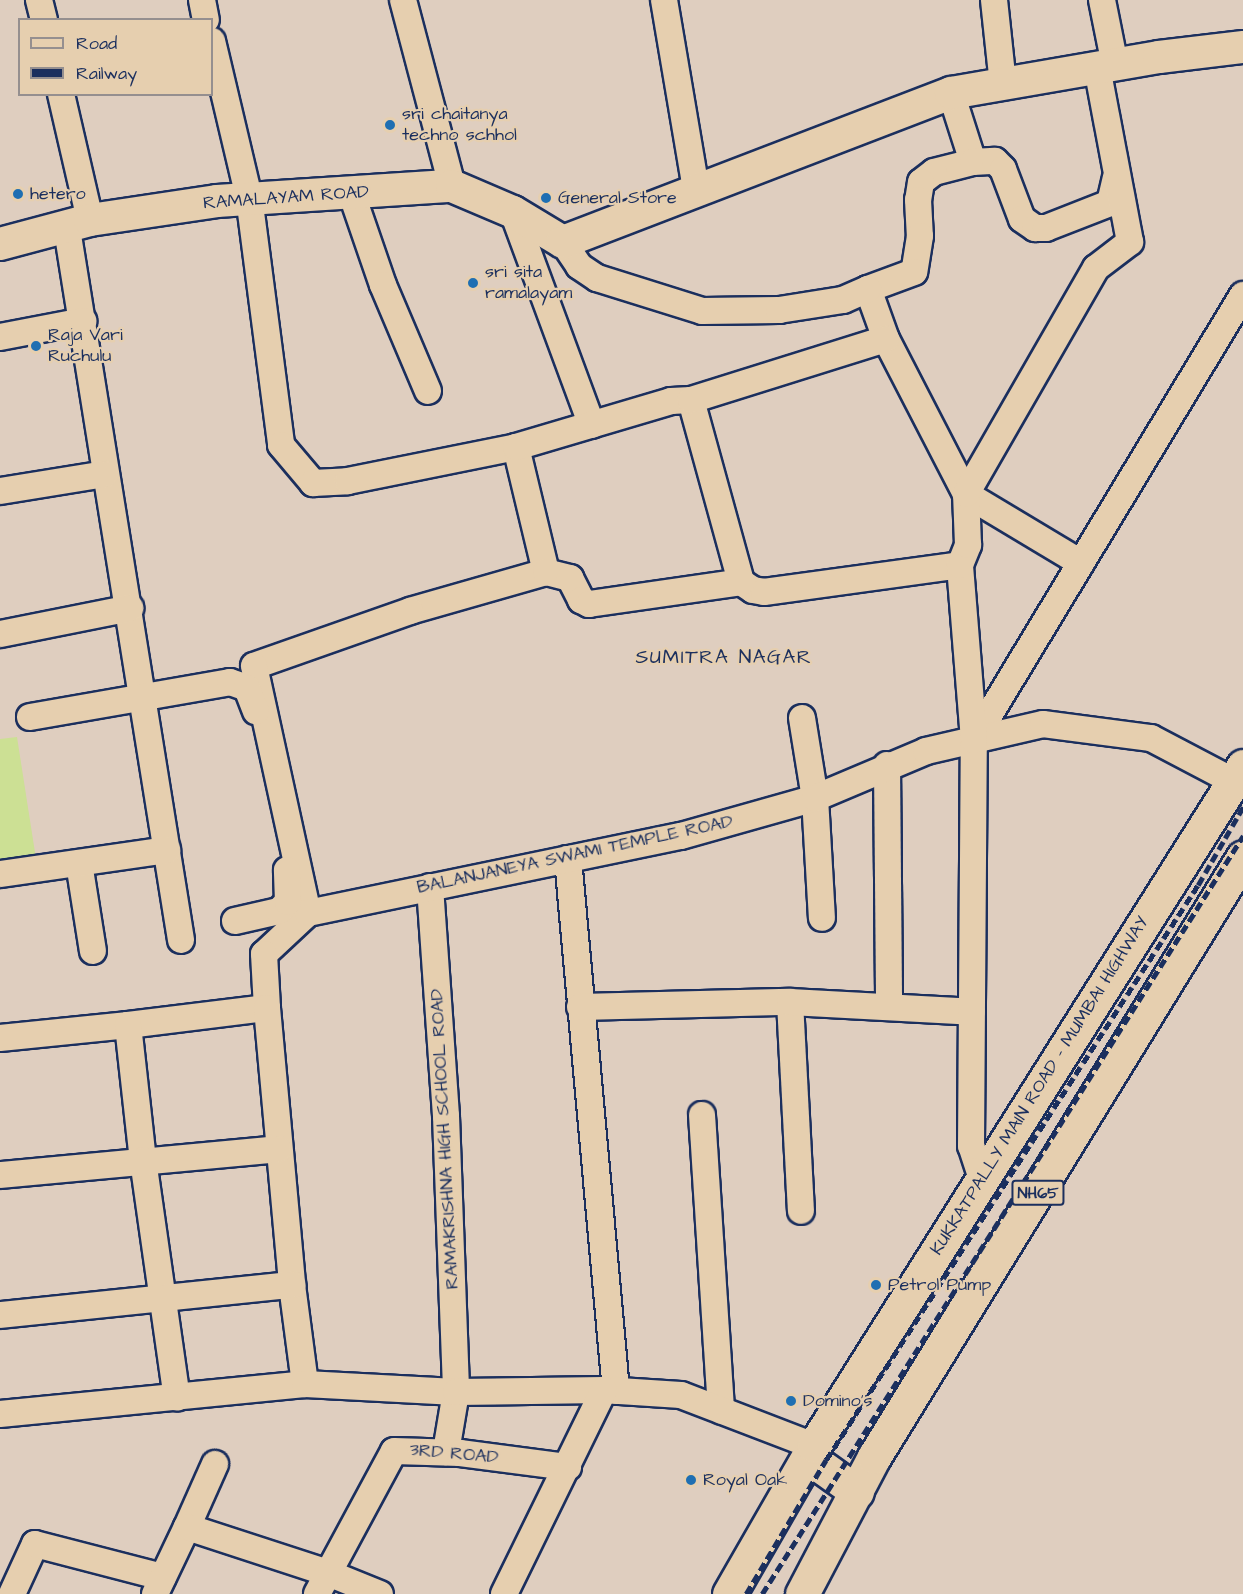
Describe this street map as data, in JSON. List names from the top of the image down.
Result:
{
  "streets": {
    "highway": ["KUKKATPALLY MAIN ROAD - MUMBAI HIGHWAY", "NH65"],
    "street": [
      "RAMALAYAM ROAD",
      "BALANJANEYA SWAMI TEMPLE ROAD",
      "RAMAKRISHNA HIGH SCHOOL ROAD",
      "3RD ROAD"
    ]
  },
  "crossings": [
    ["BALANJANEYA SWAMI TEMPLE ROAD", "KUKKATPALLY MAIN ROAD - MUMBAI HIGHWAY"],
    ["BALANJANEYA SWAMI TEMPLE ROAD", "RAMAKRISHNA HIGH SCHOOL ROAD"],
    ["RAMAKRISHNA HIGH SCHOOL ROAD", "3RD ROAD"]
  ],
  "districts": ["SUMITRA NAGAR"],
  "places": [
    "sri chaitanya techno schhol",
    "hetero",
    "General Store",
    "sri sita ramalayam",
    "Raja Vari Ruchulu",
    "Petrol Pump",
    "Domino's",
    "Royal Oak"
  ],
  "legend": ["Road", "Railway"]
}
